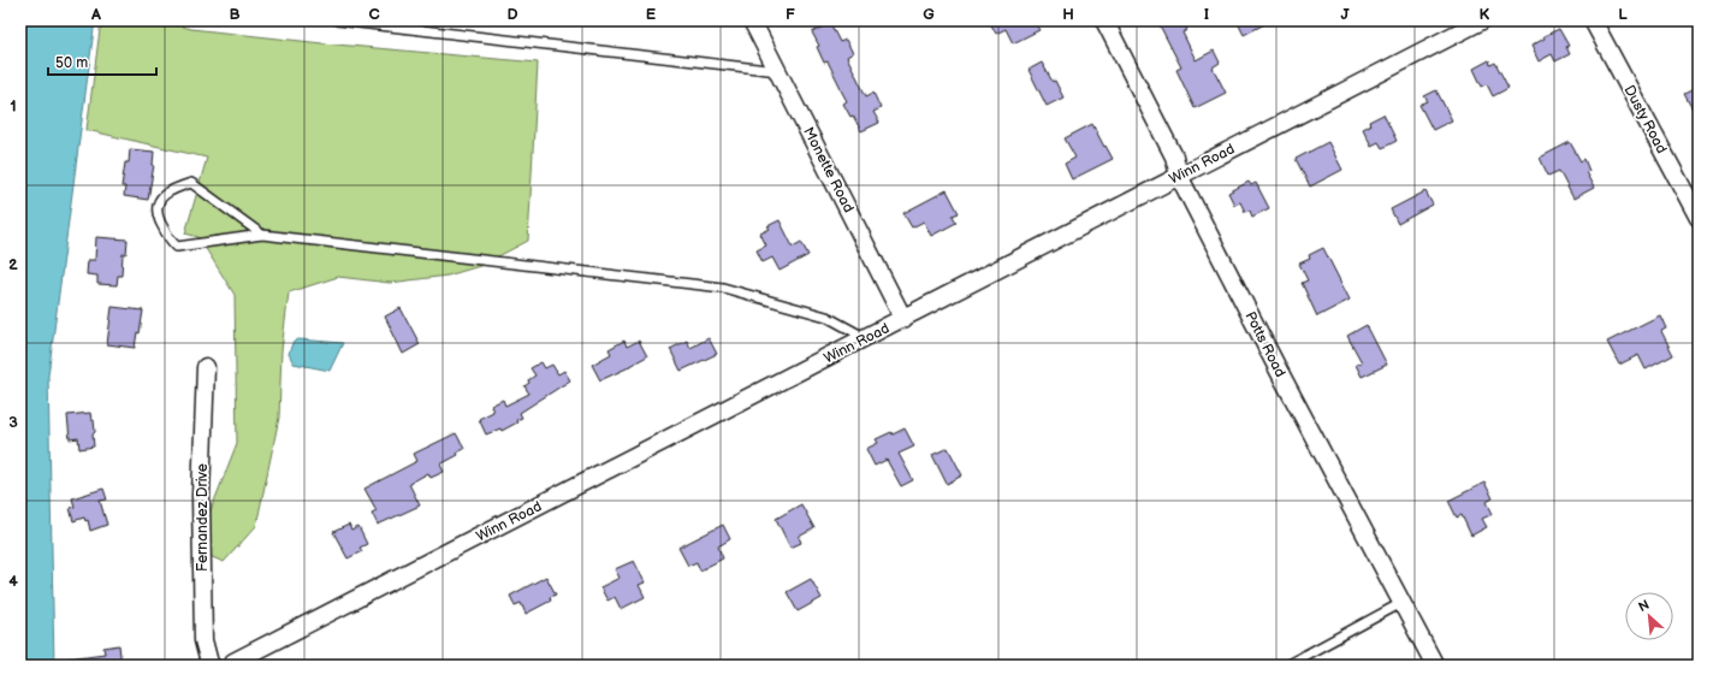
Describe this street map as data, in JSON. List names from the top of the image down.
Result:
{
  "streets": {
    "street": [
      "Dusty Road",
      "Winn Road",
      "Monette Road",
      "Potts Road",
      "Fernandez Drive"
    ]
  },
  "crossings": [
    ["Winn Road", "Monette Road"],
    ["Winn Road", "Potts Road"]
  ],
  "scale_bar": "50 m",
  "north": "top left",
  "grid": {
    "columns": [
      "A",
      "B",
      "C",
      "D",
      "E",
      "F",
      "G",
      "H",
      "I",
      "J",
      "K",
      "L"
    ],
    "rows": [
      "1",
      "2",
      "3",
      "4"
    ]
  }
}
